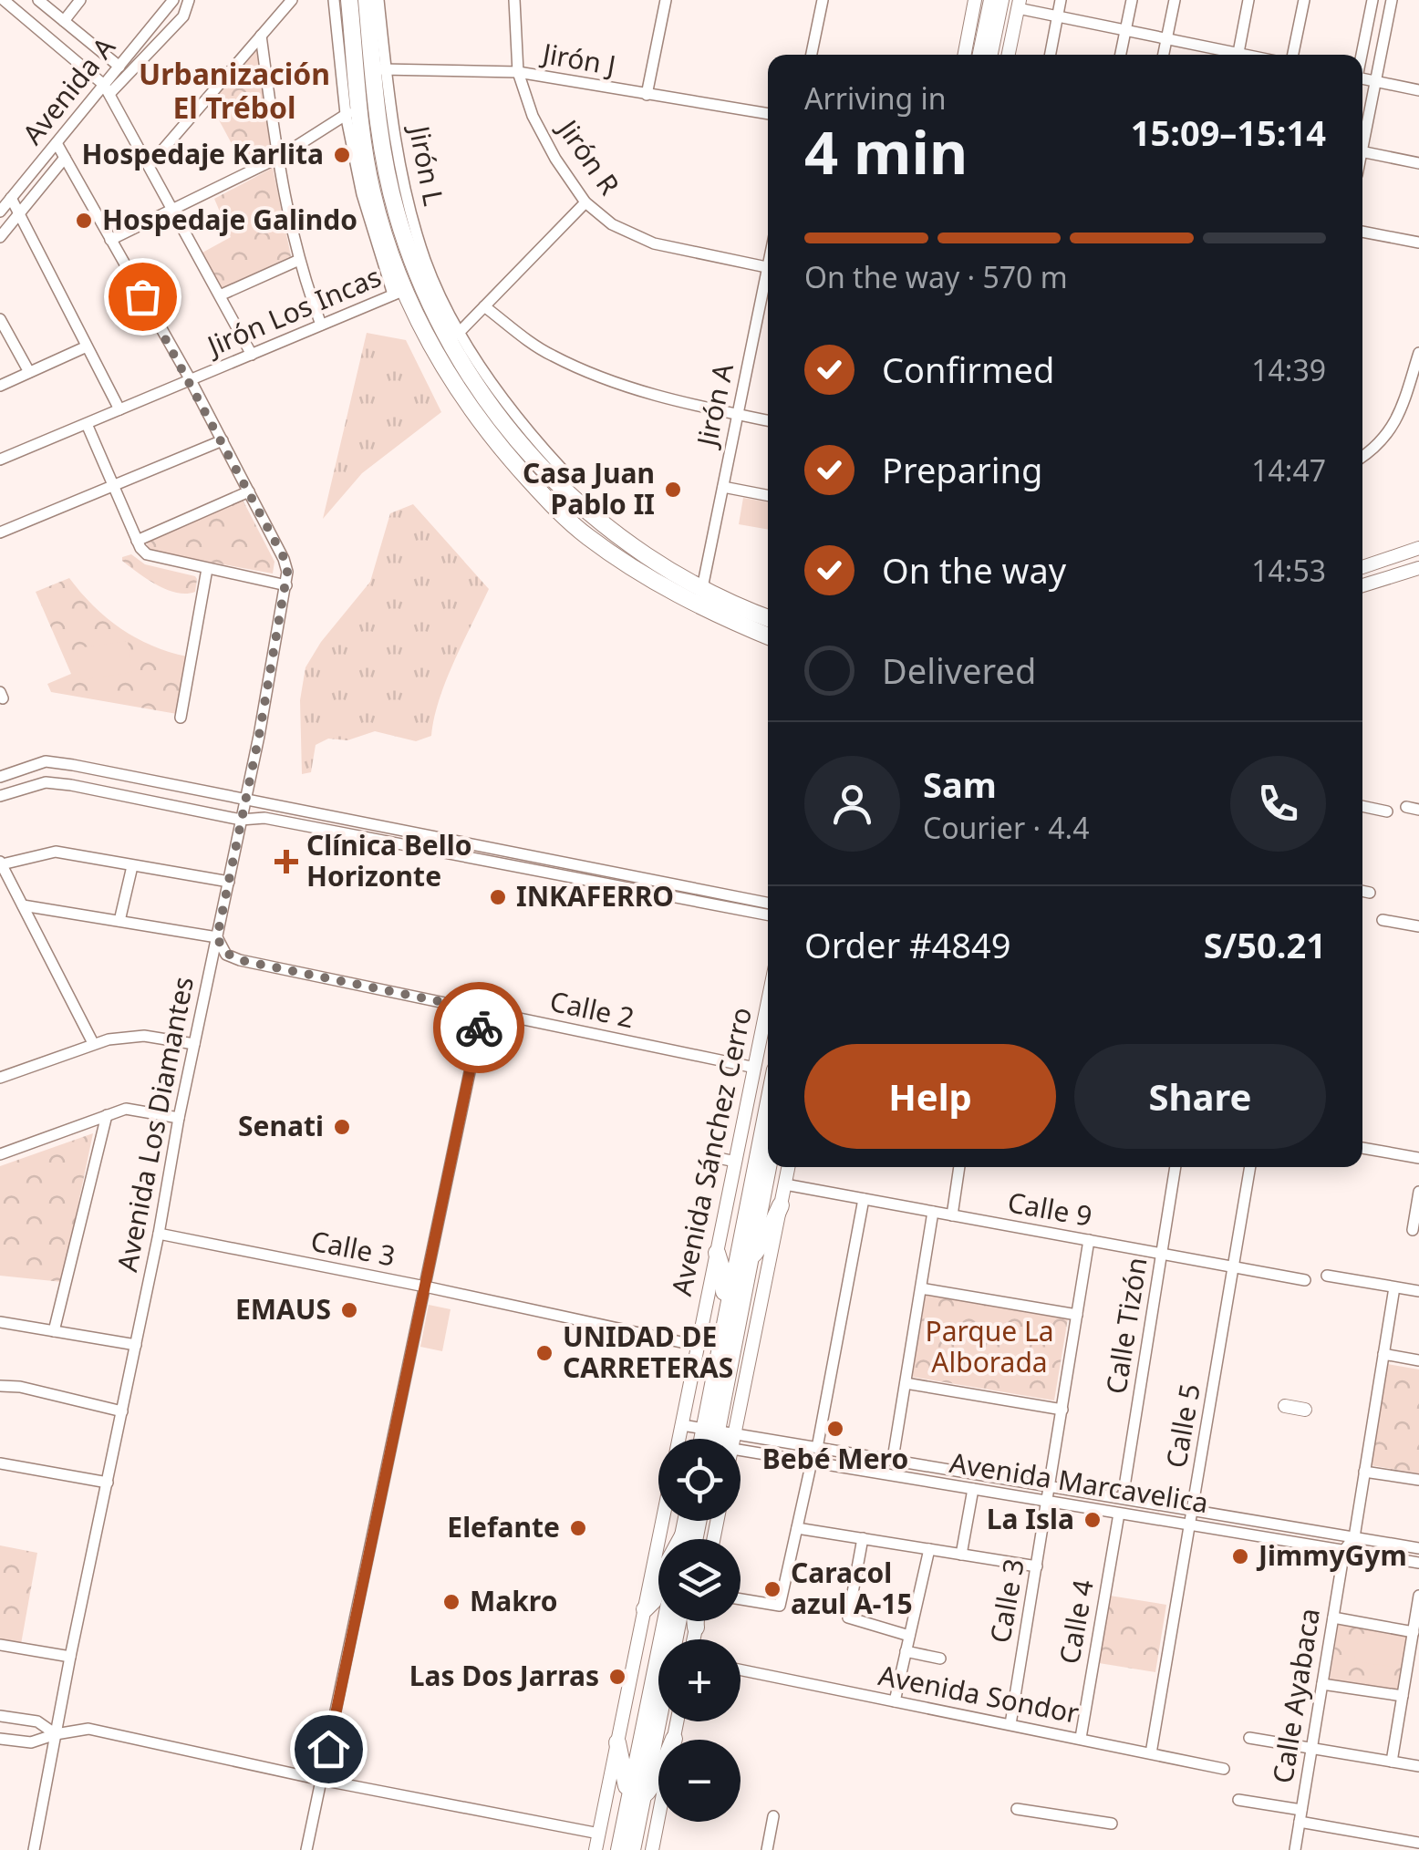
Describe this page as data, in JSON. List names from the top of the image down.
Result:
{
  "streets": {
    "highway": ["Avenida Sánchez Cerro"],
    "street": [
      "Jirón J",
      "Avenida A",
      "Jirón R",
      "Jirón L",
      "Jirón Los Incas",
      "Jirón A",
      "Calle 2",
      "Avenida Los Diamantes",
      "Calle 9",
      "Calle 3",
      "Calle Tizón",
      "Calle 5",
      "Avenida Marcavelica",
      "Calle 4",
      "Avenida Sondor",
      "Calle Ayabaca"
    ]
  },
  "crossings": [
    ["Jirón J", "Jirón R"],
    ["Jirón Los Incas", "Avenida Los Diamantes"],
    ["Calle 2", "Avenida Los Diamantes"],
    ["Calle 2", "Avenida Sánchez Cerro"],
    ["Avenida Los Diamantes", "Calle 3"],
    ["Avenida Sánchez Cerro", "Calle 3"],
    ["Calle 9", "Calle Tizón"],
    ["Calle 9", "Calle 5"],
    ["Calle 3", "Avenida Marcavelica"],
    ["Calle 3", "Avenida Sondor"],
    ["Calle Tizón", "Avenida Marcavelica"],
    ["Calle 5", "Avenida Marcavelica"],
    ["Calle 5", "Avenida Sondor"],
    ["Avenida Marcavelica", "Calle 4"],
    ["Avenida Marcavelica", "Calle Ayabaca"],
    ["Calle 4", "Avenida Sondor"]
  ],
  "districts": ["Urbanización El Trébol"],
  "parks": ["Parque La Alborada"],
  "places": {
    "other": [
      "Hospedaje Karlita",
      "Hospedaje Galindo",
      "Casa Juan Pablo II",
      "INKAFERRO",
      "Senati",
      "EMAUS",
      "UNIDAD DE CARRETERAS",
      "Bebé Mero",
      "La Isla",
      "Elefante",
      "JimmyGym",
      "Caracol azul A-15",
      "Makro",
      "Las Dos Jarras"
    ],
    "health": ["Clínica Bello Horizonte"]
  },
  "page": {
    "heading": ["4 min", "Arriving in", "15:09–15:14"],
    "panel": [
      "Sam",
      "Courier · 4.4",
      "Order #4849",
      "S/50.21"
    ],
    "bar": "On the way · 570 m",
    "list": [
      ["Confirmed", "14:39"],
      ["Preparing", "14:47"],
      ["On the way", "14:53"],
      "Delivered"
    ],
    "buttons": ["Help", "Share"],
    "map_buttons": ["+", "−"]
  }
}
